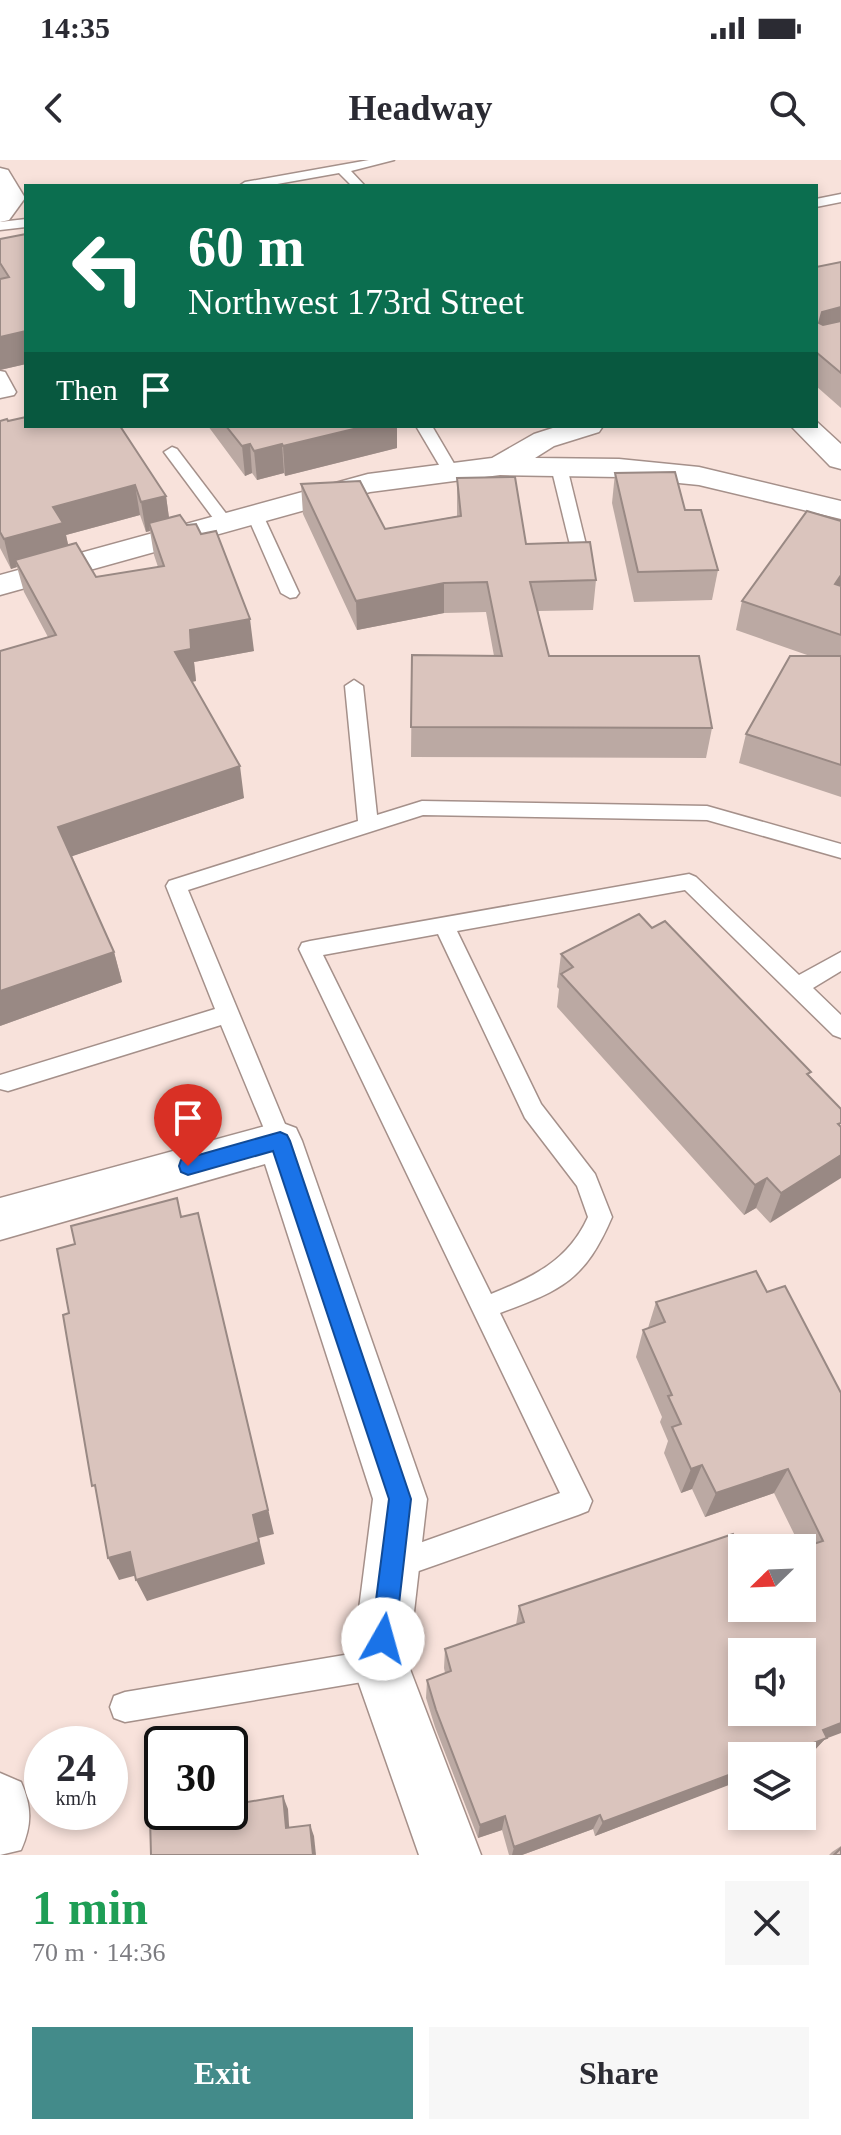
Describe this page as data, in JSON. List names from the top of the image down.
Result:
{
  "north": "bottom left",
  "page": {
    "status": "14:35",
    "header": "Headway",
    "turn": ["60 m", "Northwest 173rd Street"],
    "then": "Then",
    "speed": "24 km/h",
    "limit": "30",
    "heading": ["1 min", "70 m · 14:36"],
    "buttons": ["Exit", "Share"]
  }
}
